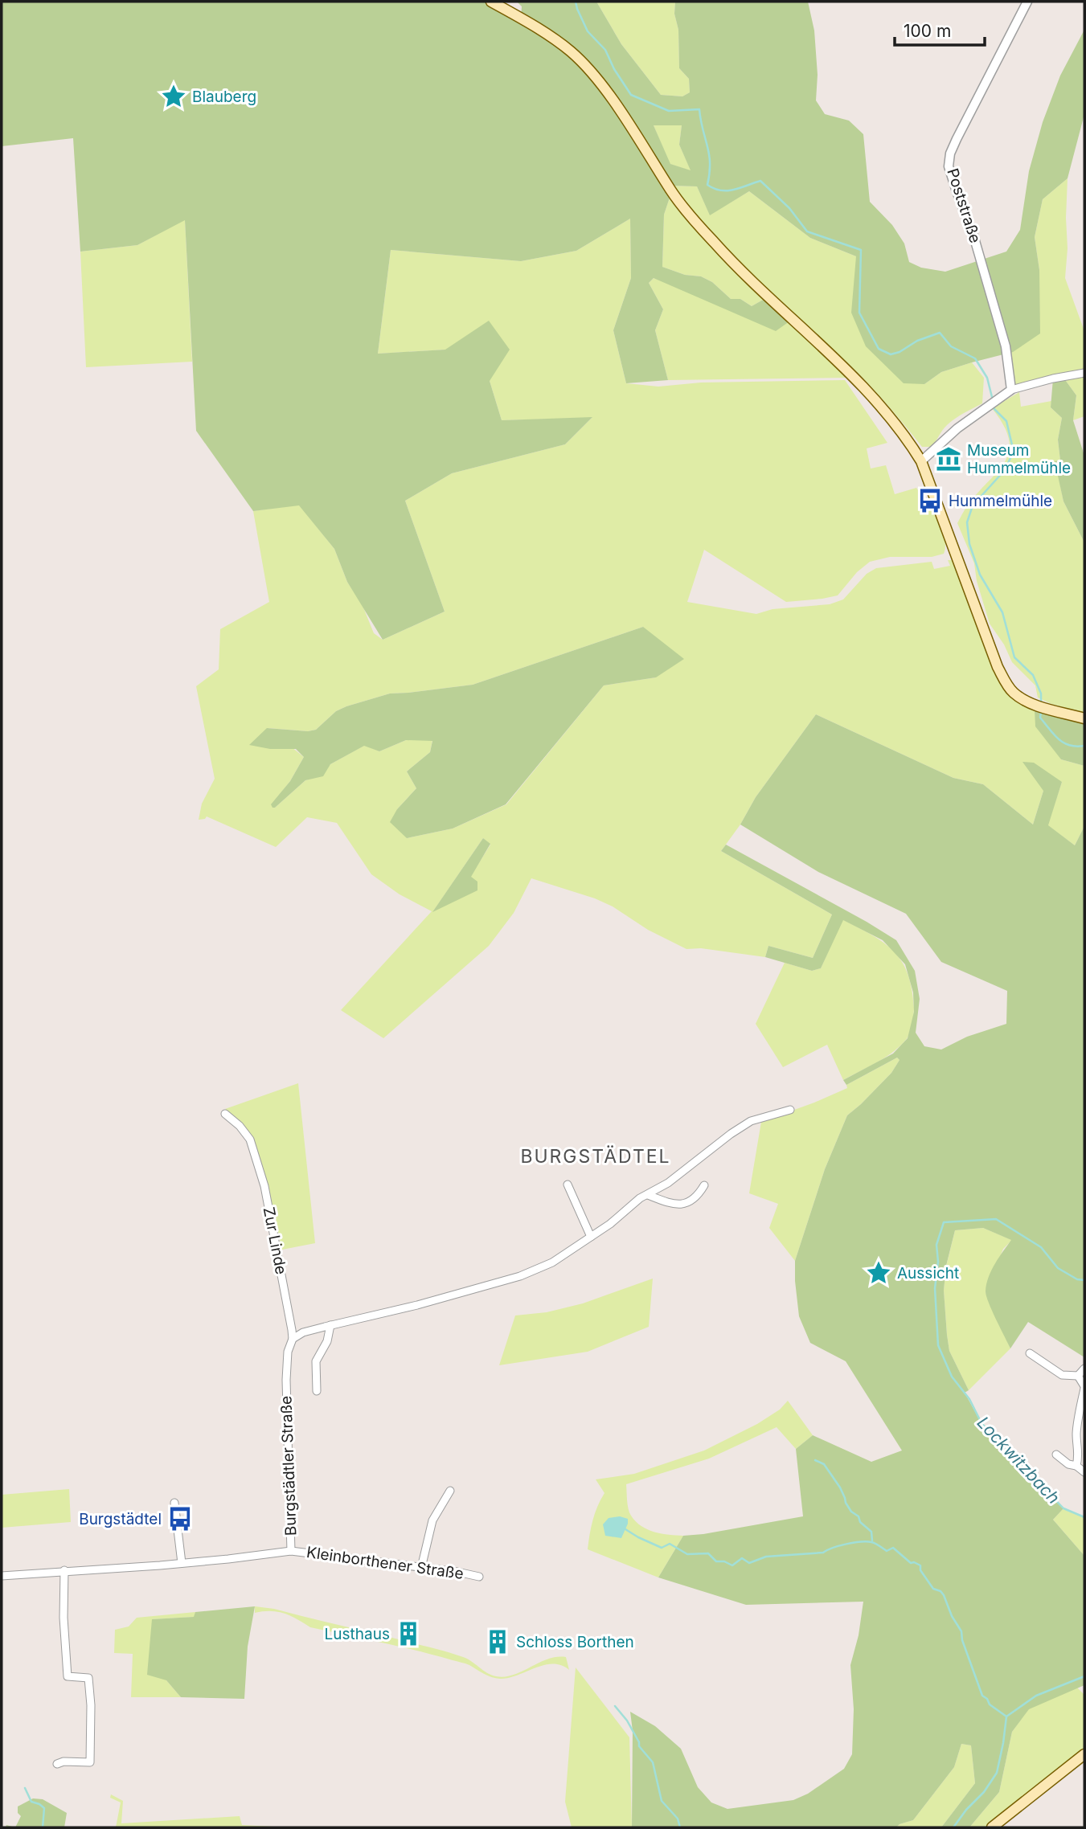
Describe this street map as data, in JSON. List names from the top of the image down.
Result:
{
  "streets": {
    "street": [
      "Poststraße",
      "Zur Linde",
      "Burgstädtler Straße",
      "Kleinborthener Straße"
    ]
  },
  "crossings": [
    ["Zur Linde", "Burgstädtler Straße"],
    ["Burgstädtler Straße", "Kleinborthener Straße"]
  ],
  "districts": ["BURGSTÄDTEL"],
  "water": ["Lockwitzbach"],
  "places": {
    "place": ["Blauberg", "Aussicht"],
    "museum": ["Museum Hummelmühle"],
    "bus stop": ["Hummelmühle", "Burgstädtel"],
    "building": ["Lusthaus", "Schloss Borthen"]
  },
  "scale_bar": "100 m"
}
